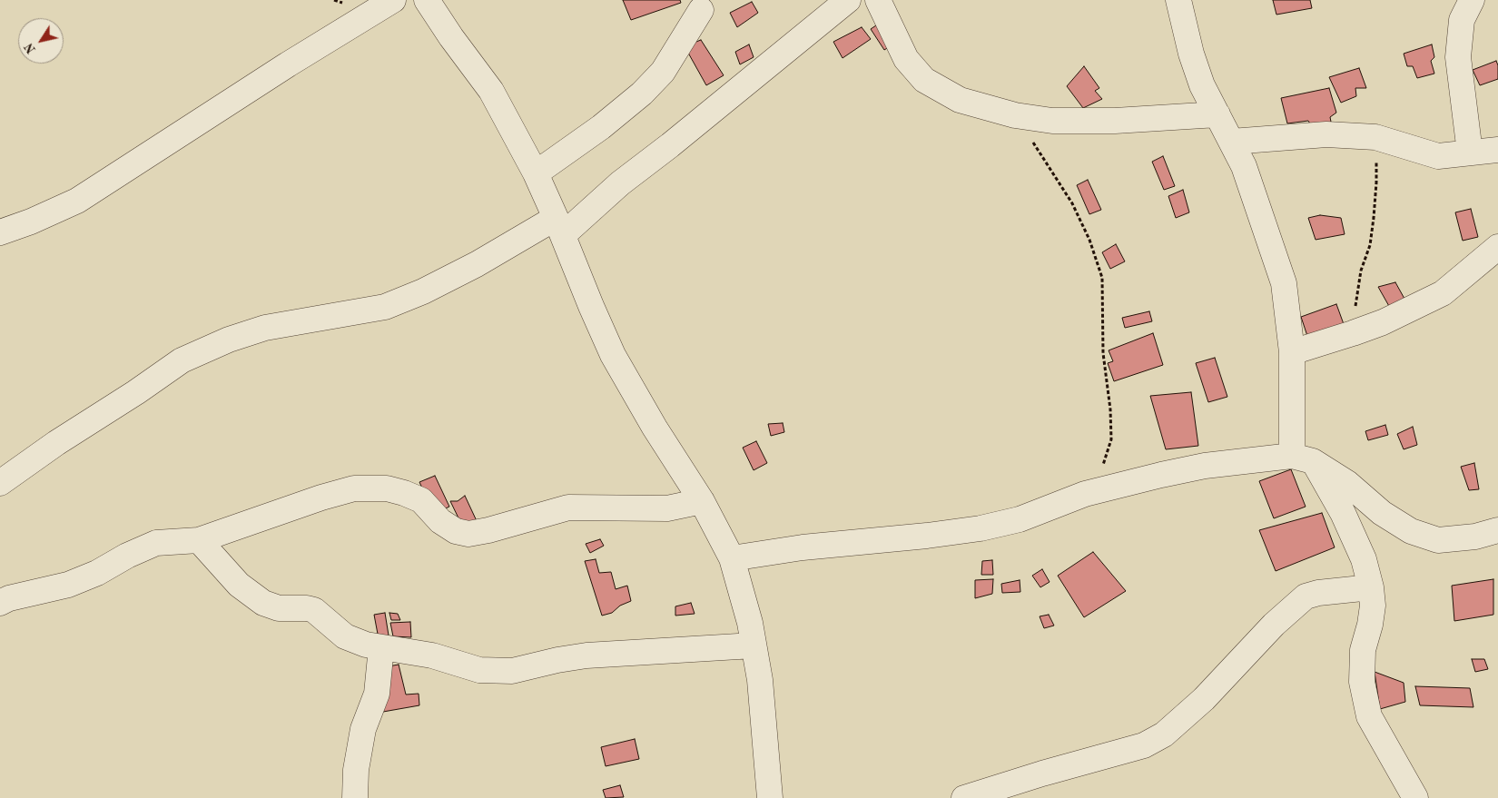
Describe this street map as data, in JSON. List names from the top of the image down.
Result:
{
  "north": "bottom left"
}
